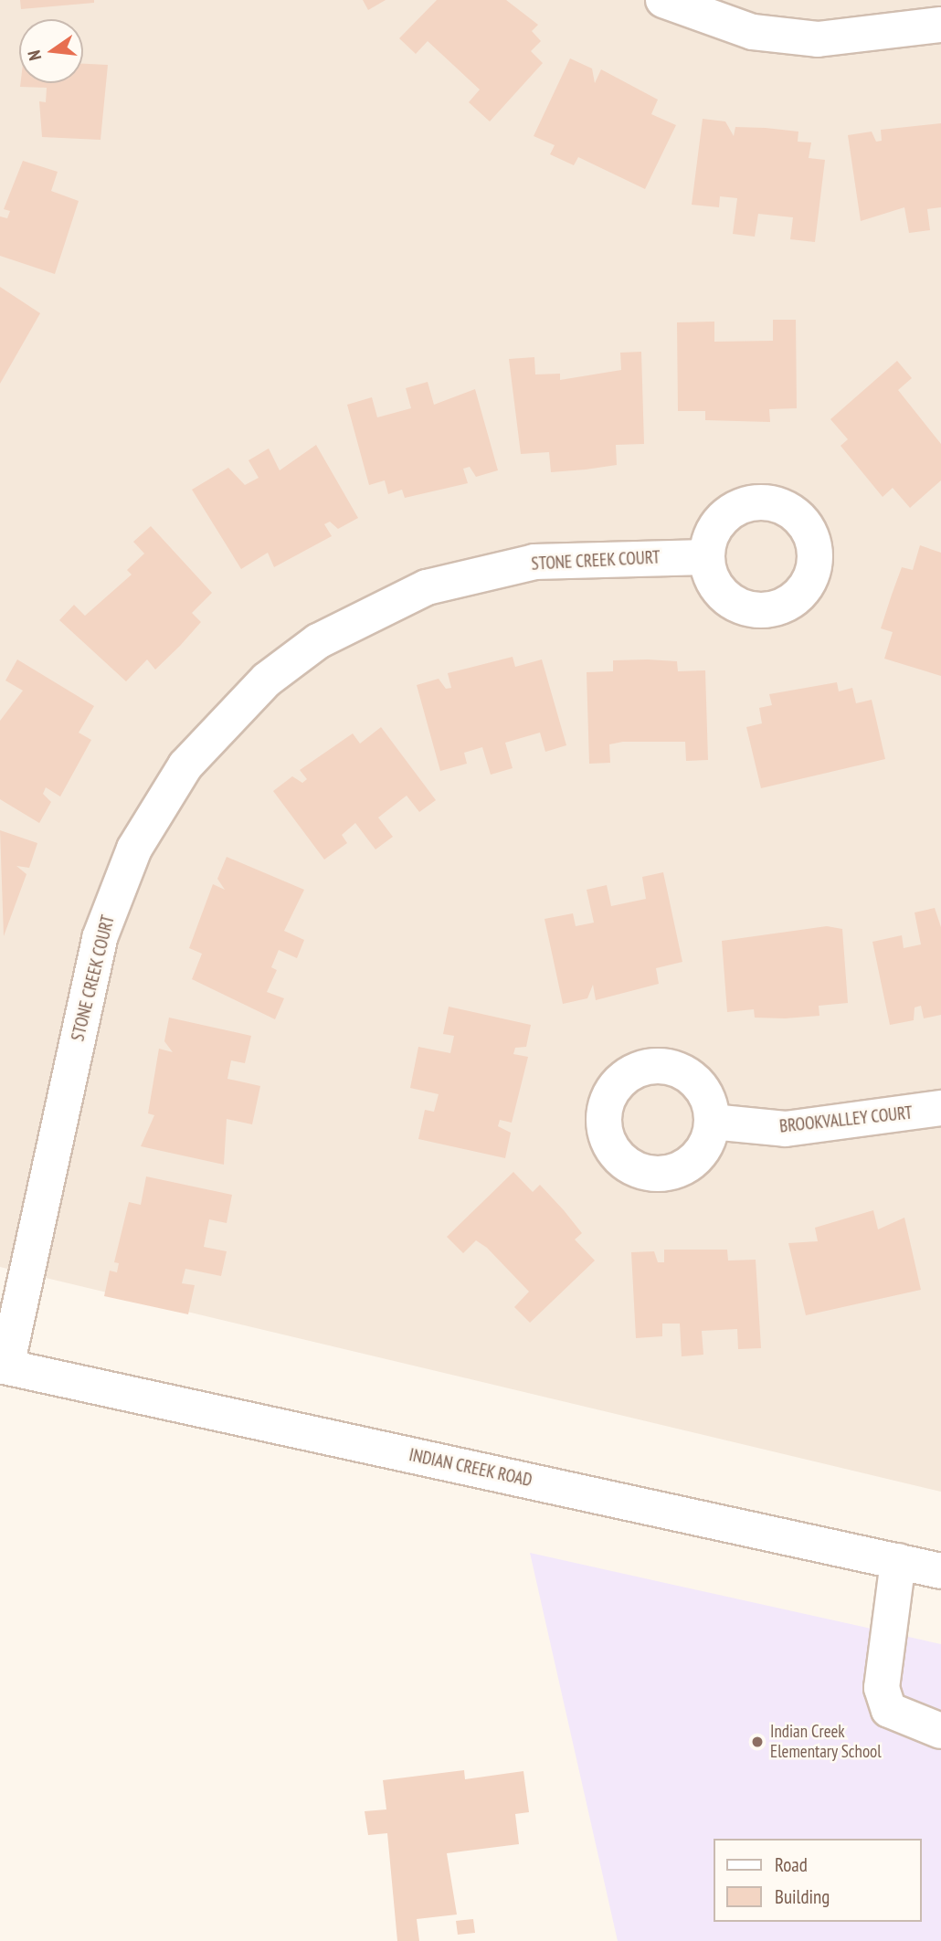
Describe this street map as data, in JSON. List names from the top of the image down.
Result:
{
  "streets": {
    "street": ["STONE CREEK COURT", "BROOKVALLEY COURT", "INDIAN CREEK ROAD"]
  },
  "crossings": [
    ["STONE CREEK COURT", "INDIAN CREEK ROAD"]
  ],
  "places": ["Indian Creek Elementary School"],
  "legend": ["Road", "Building"],
  "north": "left"
}
